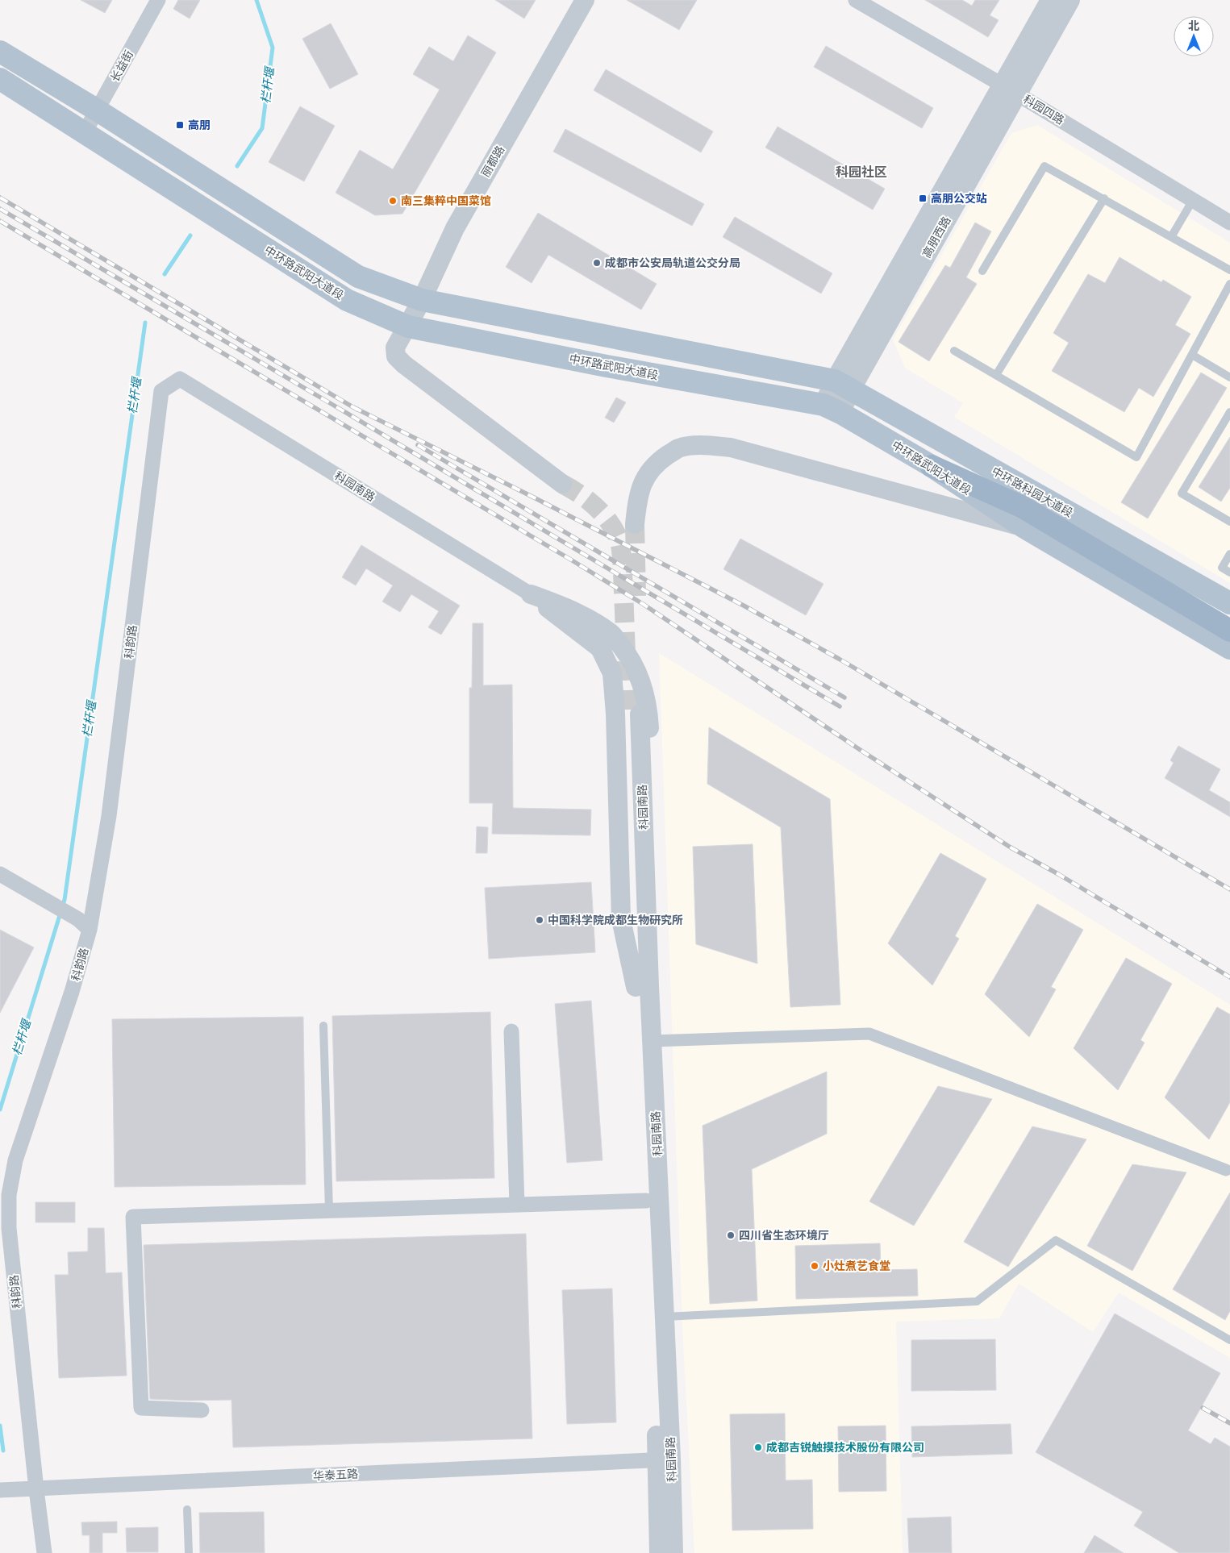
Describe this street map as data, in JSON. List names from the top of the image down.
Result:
{
  "streets": {
    "main road": ["中环路武阳大道段", "中环路科园大道段"],
    "street": [
      "长益街",
      "科园四路",
      "丽都路",
      "高朋西路",
      "科园南路",
      "科韵路",
      "华泰五路"
    ]
  },
  "crossings": [
    ["长益街", "中环路武阳大道段"],
    ["科园四路", "高朋西路"],
    ["丽都路", "中环路武阳大道段"],
    ["高朋西路", "中环路武阳大道段"],
    ["高朋西路", "中环路科园大道段"],
    ["科园南路", "科韵路"],
    ["科园南路", "华泰五路"],
    ["科韵路", "华泰五路"]
  ],
  "districts": ["科园社区"],
  "water": ["栏杆堰"],
  "places": {
    "transit": ["高朋", "高朋公交站"],
    "other": [
      "南三集粹中国菜馆",
      "成都市公安局轨道公交分局",
      "中国科学院成都生物研究所",
      "四川省生态环境厅",
      "小灶煮艺食堂",
      "成都吉锐触摸技术股份有限公司"
    ]
  },
  "north": "top"
}
